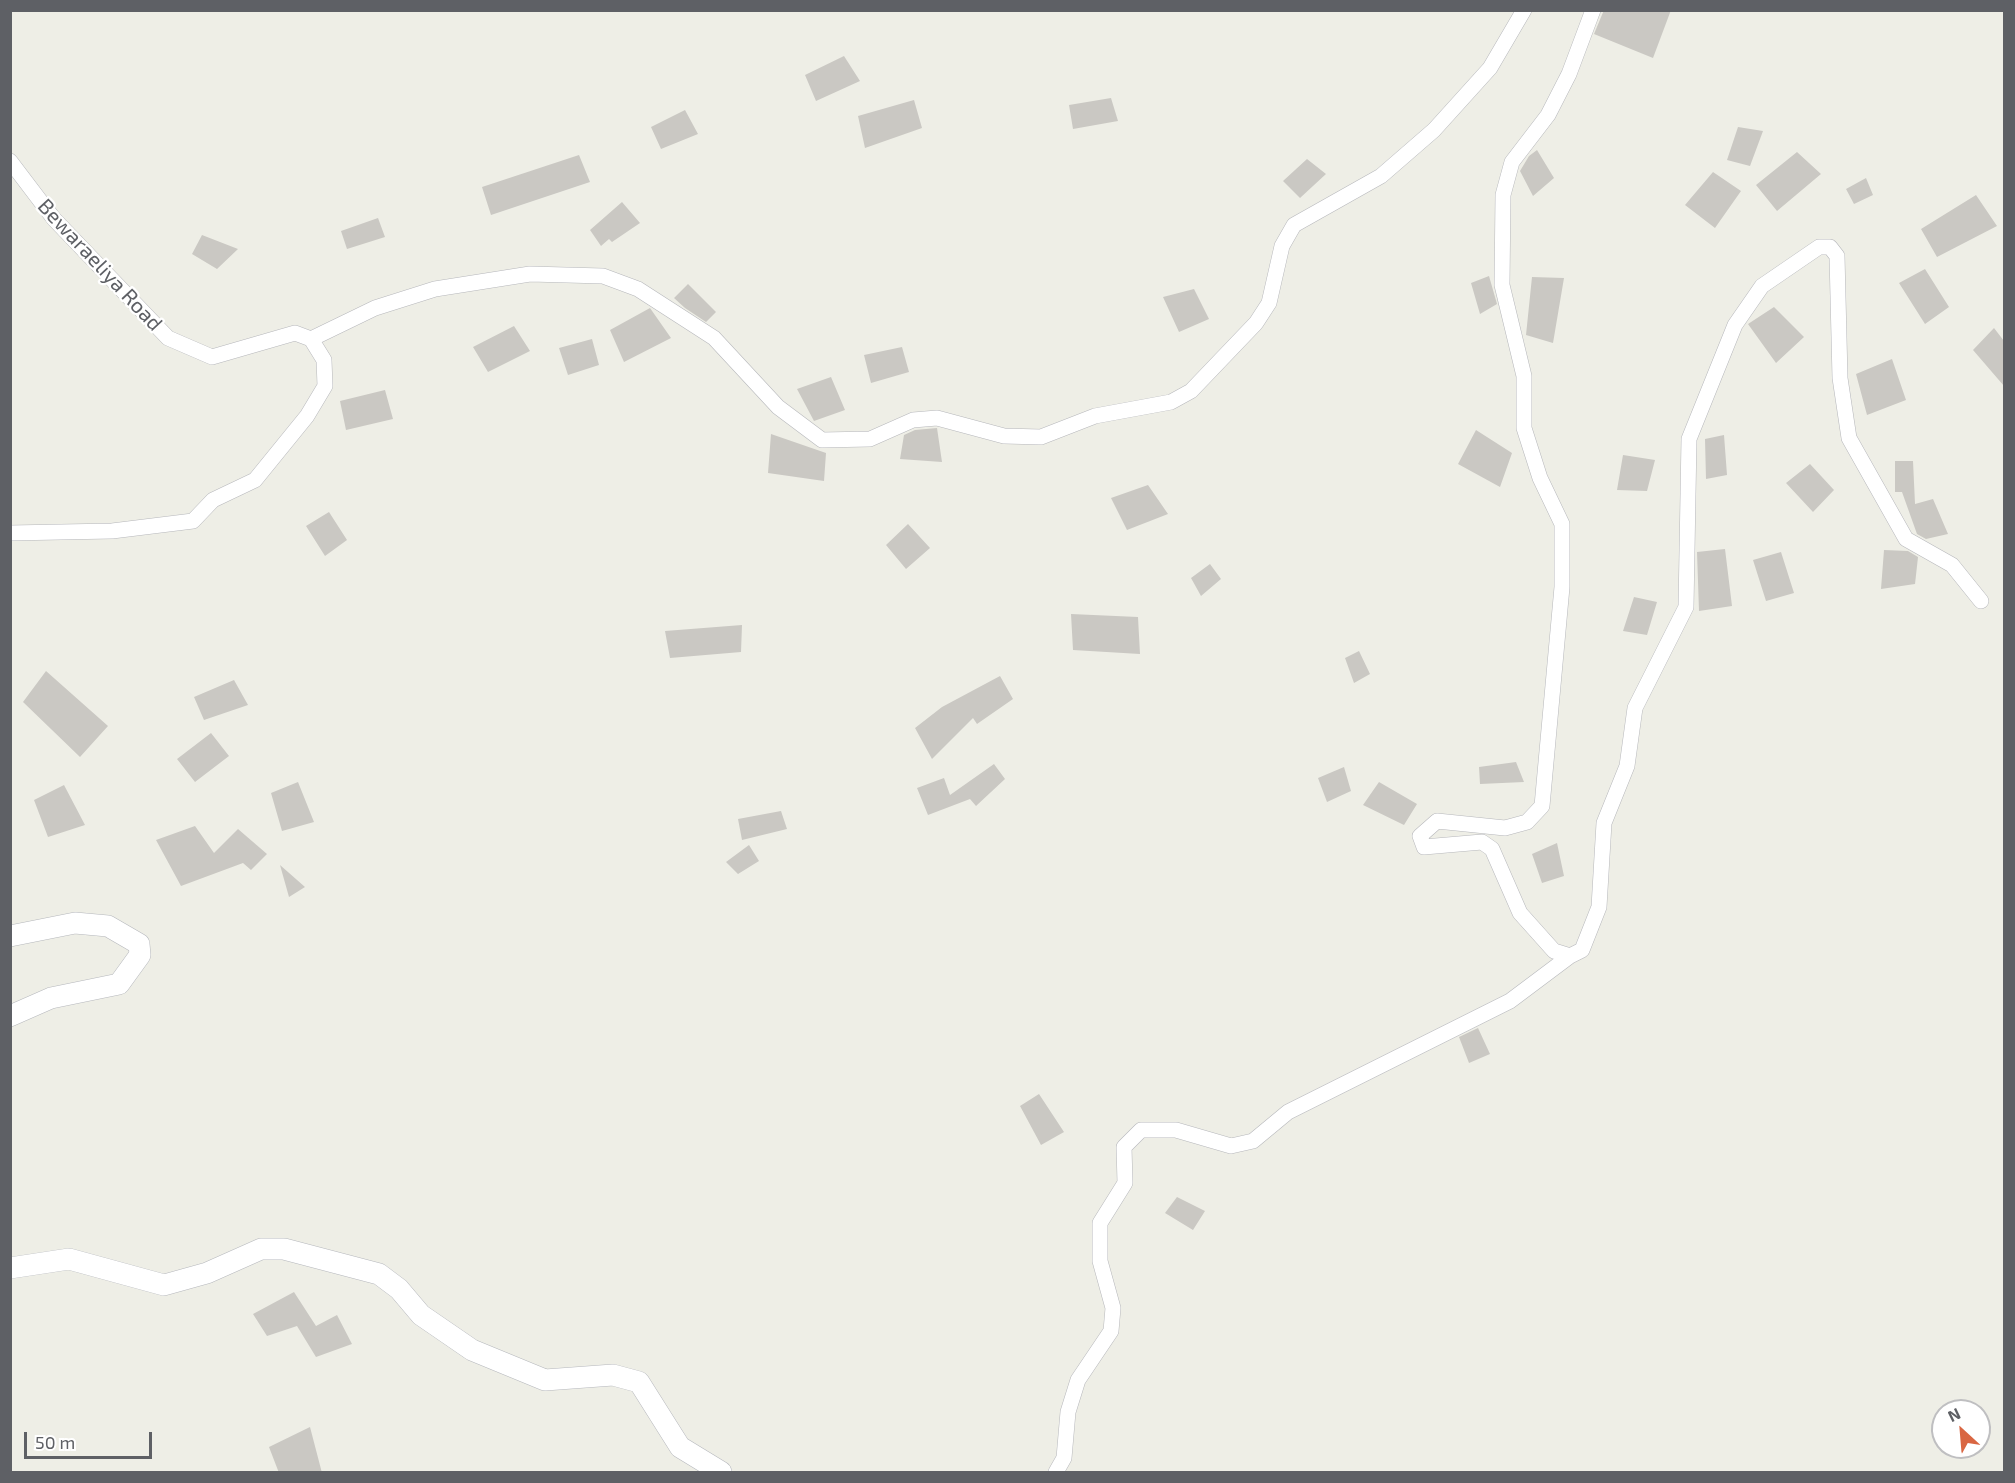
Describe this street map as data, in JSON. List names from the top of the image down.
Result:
{
  "streets": {
    "street": ["Bewaraeliya Road"]
  },
  "scale_bar": "50 m",
  "north": "top left"
}
